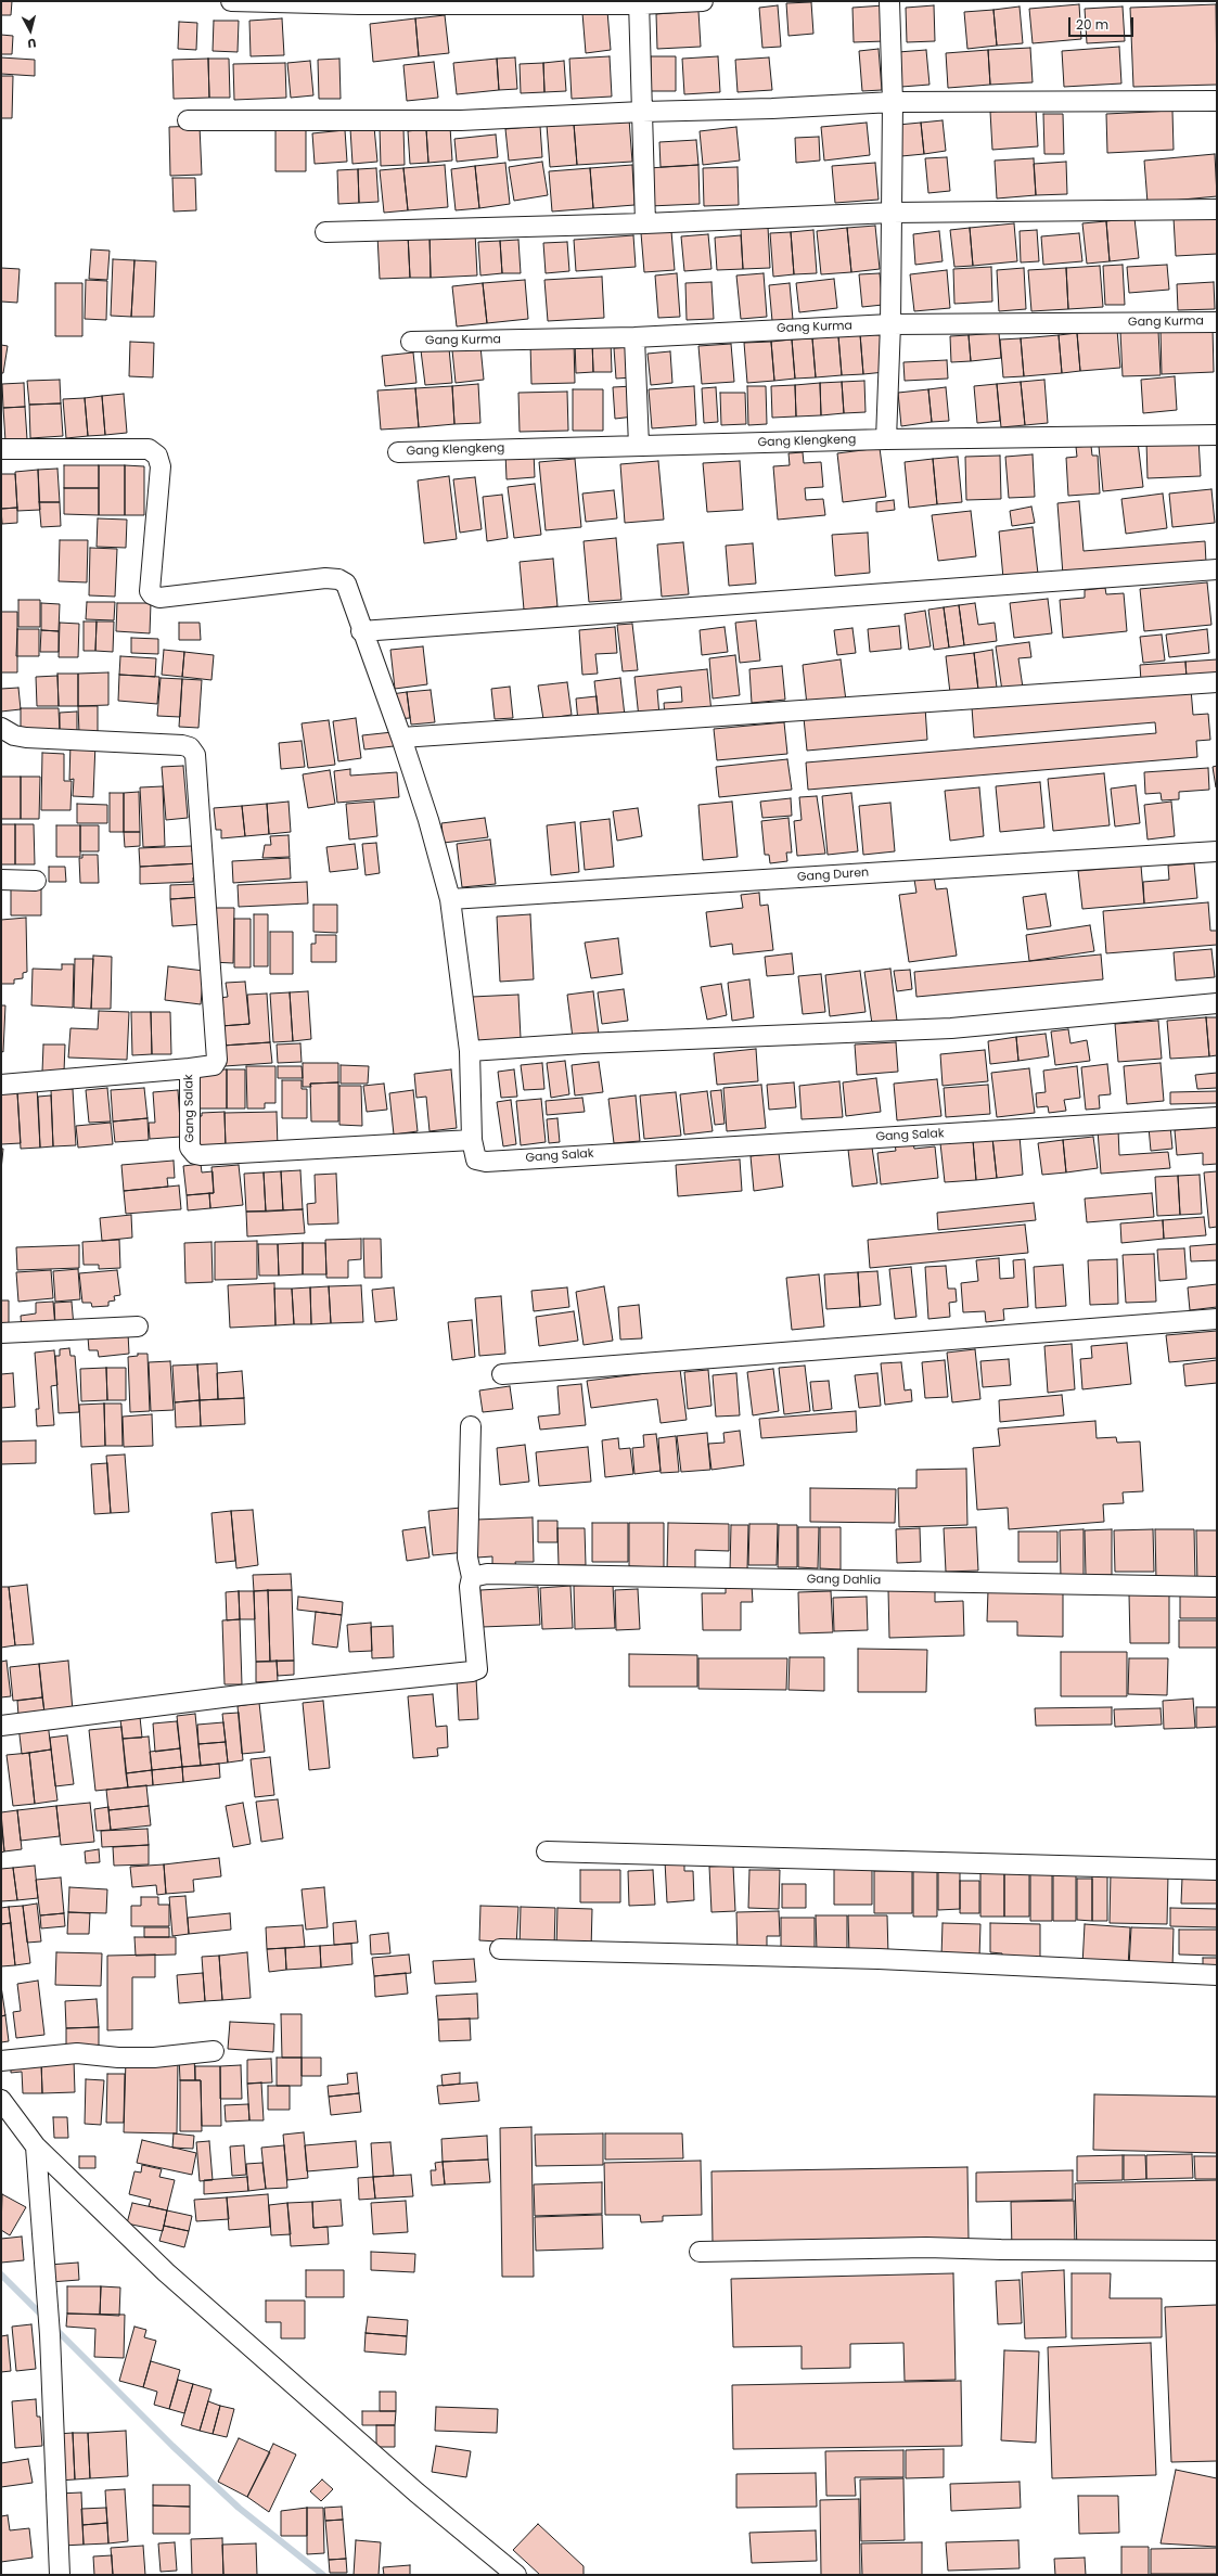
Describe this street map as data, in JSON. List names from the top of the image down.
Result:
{
  "streets": {
    "street": [
      "Gang Kurma",
      "Gang Klengkeng",
      "Gang Duren",
      "Gang Salak",
      "Gang Dahlia"
    ]
  },
  "scale_bar": "20 m",
  "north": "bottom"
}
